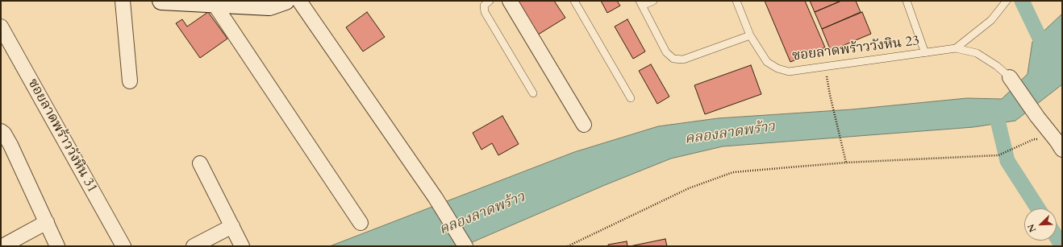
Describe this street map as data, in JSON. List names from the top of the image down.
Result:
{
  "streets": {
    "street": ["ซอยลาดพร้าววังหิน 31"],
    "lane": ["ซอยลาดพร้าววังหิน 23"]
  },
  "water": ["คลองลาดพร้าว"],
  "north": "bottom left"
}
